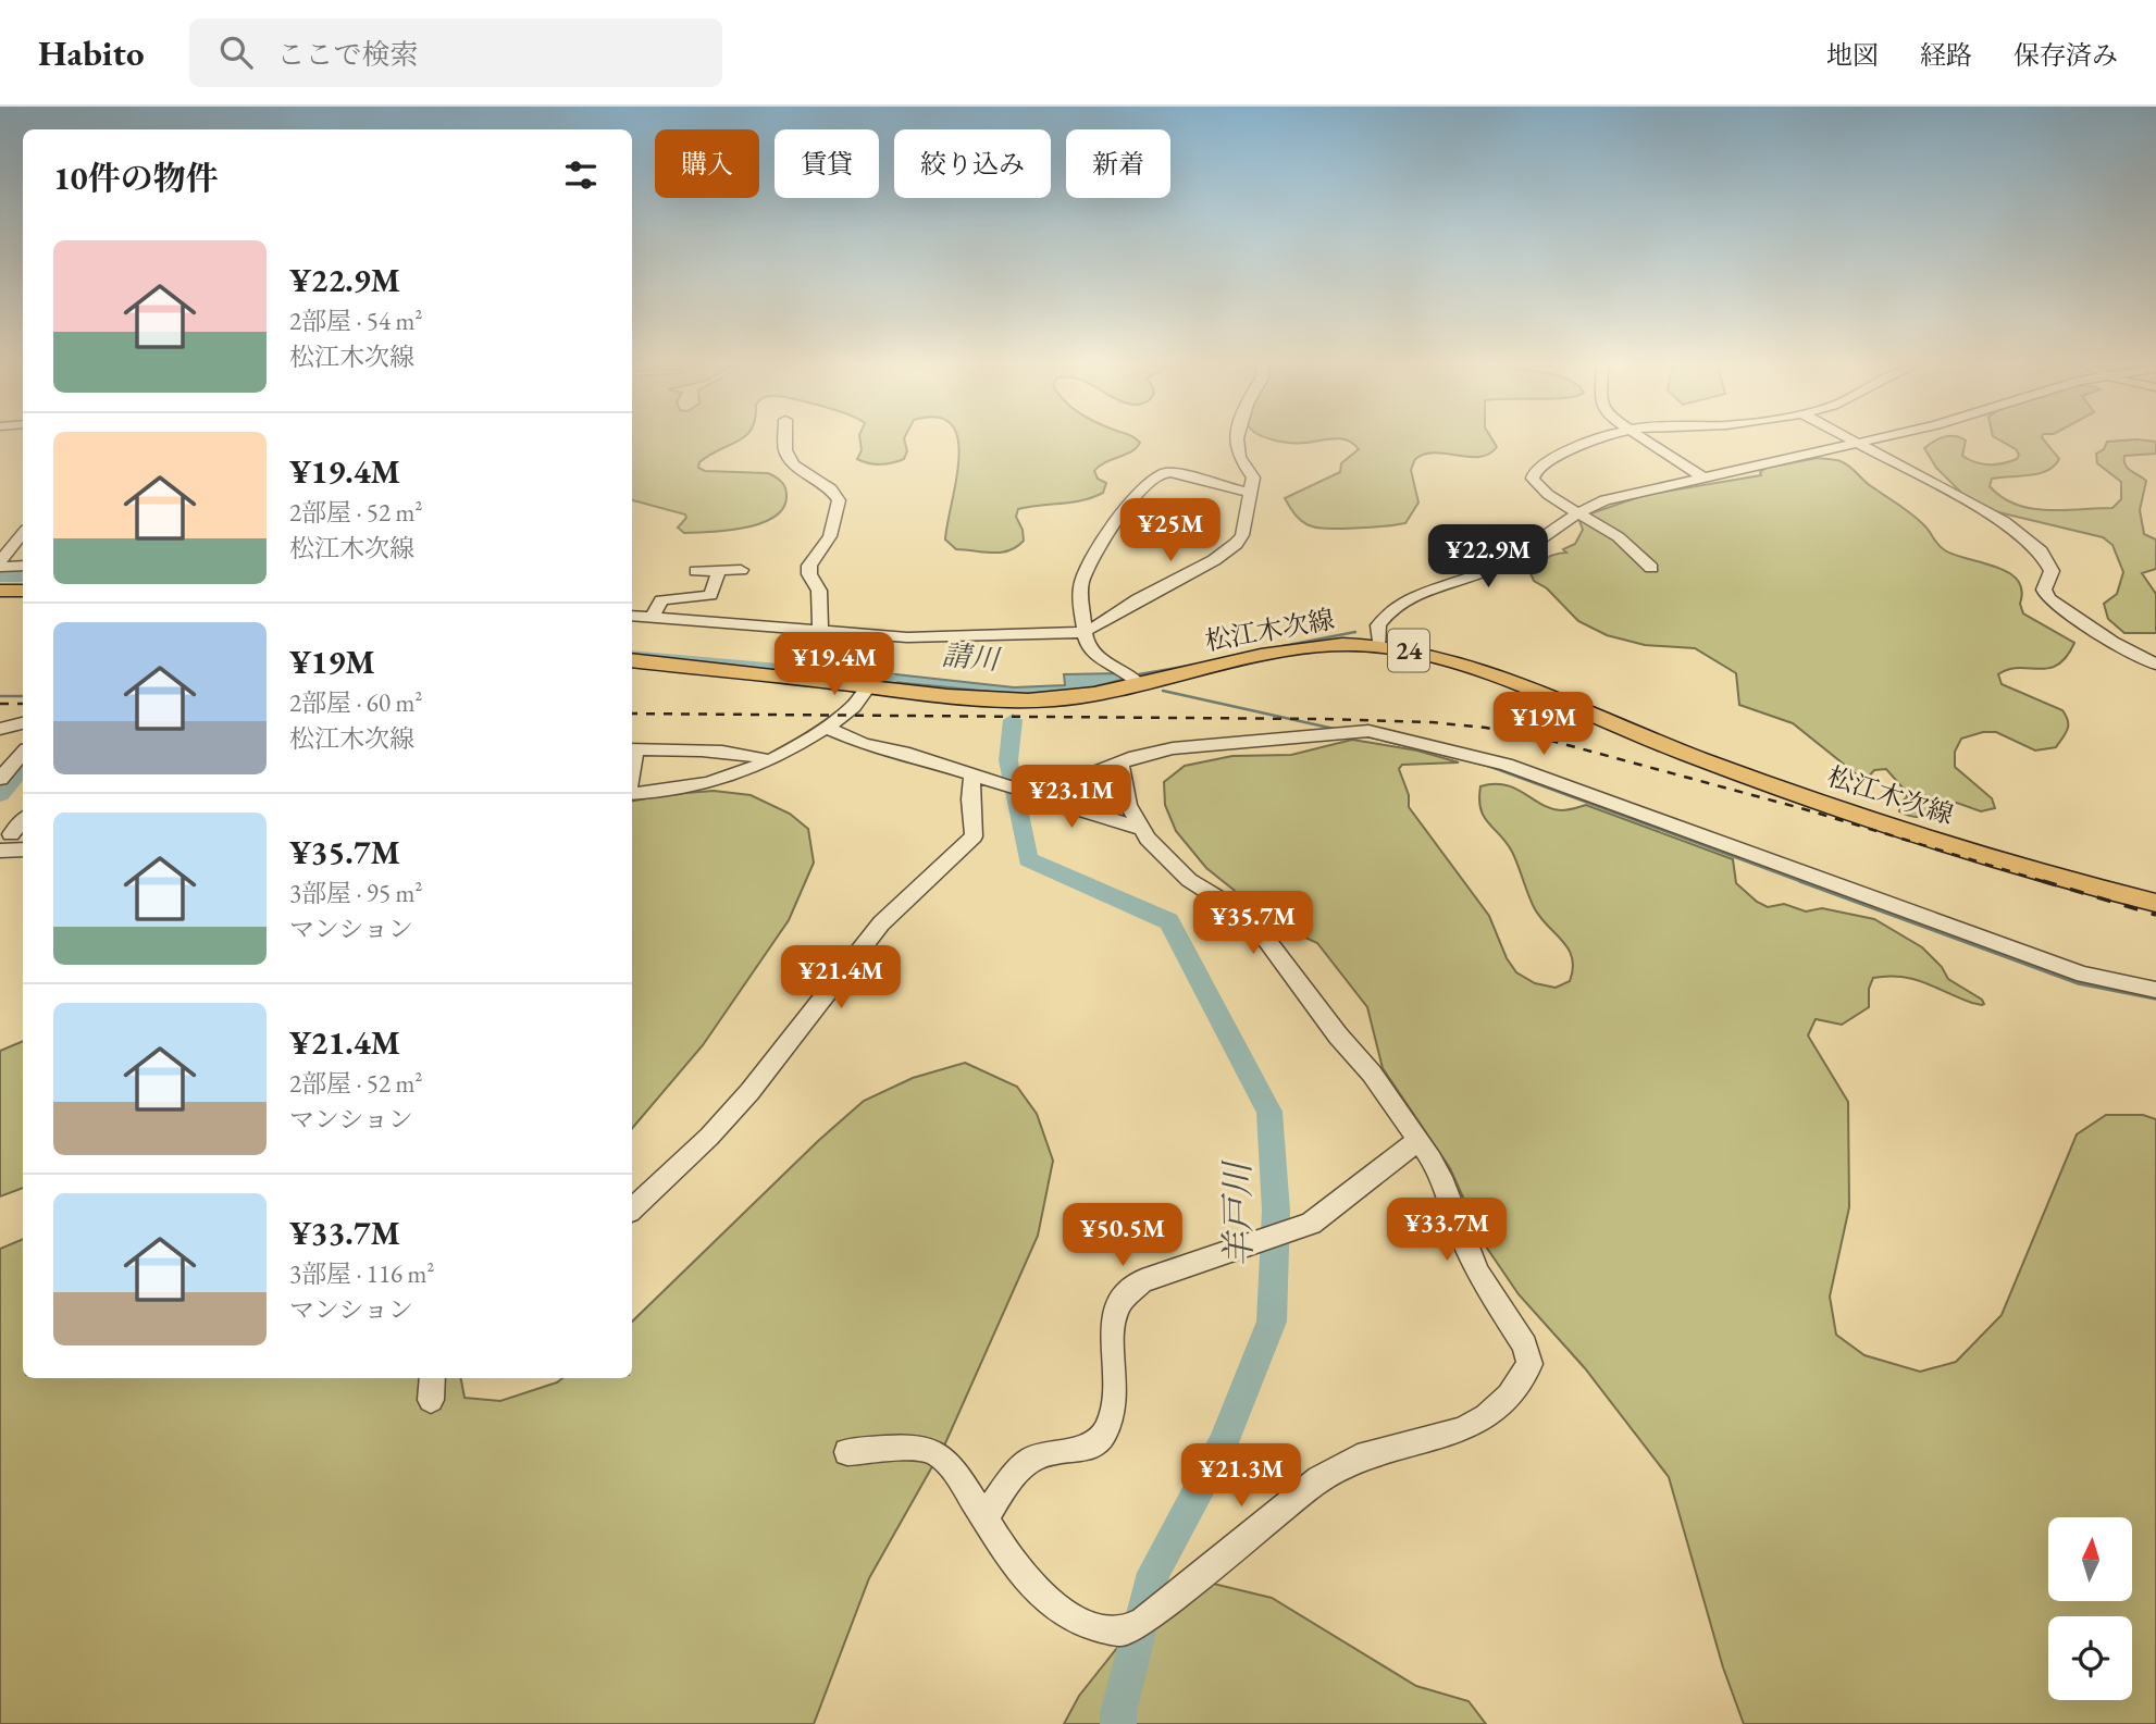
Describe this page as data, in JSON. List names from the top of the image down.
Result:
{
  "streets": {
    "main road": ["松江木次線", "24"]
  },
  "water": ["請川", "羊戸川"],
  "north": "top",
  "page": {
    "header": "Habito",
    "search": "ここで検索",
    "nav": ["地図", "経路", "保存済み"],
    "chip": [
      "購入",
      "賃貸",
      "絞り込み",
      "新着"
    ],
    "heading": "10件の物件",
    "list": [
      {
        "name": "¥22.9M",
        "note": "2部屋 · 54 m² · 松江木次線"
      },
      {
        "name": "¥19.4M",
        "note": "2部屋 · 52 m² · 松江木次線"
      },
      {
        "name": "¥19M",
        "note": "2部屋 · 60 m² · 松江木次線"
      },
      {
        "name": "¥35.7M",
        "note": "3部屋 · 95 m² · マンション"
      },
      {
        "name": "¥21.4M",
        "note": "2部屋 · 52 m² · マンション"
      },
      {
        "name": "¥33.7M",
        "note": "3部屋 · 116 m² · マンション"
      }
    ],
    "price": [
      "¥25M",
      "¥22.9M",
      "¥19.4M",
      "¥19M",
      "¥23.1M",
      "¥35.7M",
      "¥21.4M",
      "¥33.7M",
      "¥50.5M",
      "¥21.3M"
    ]
  }
}
